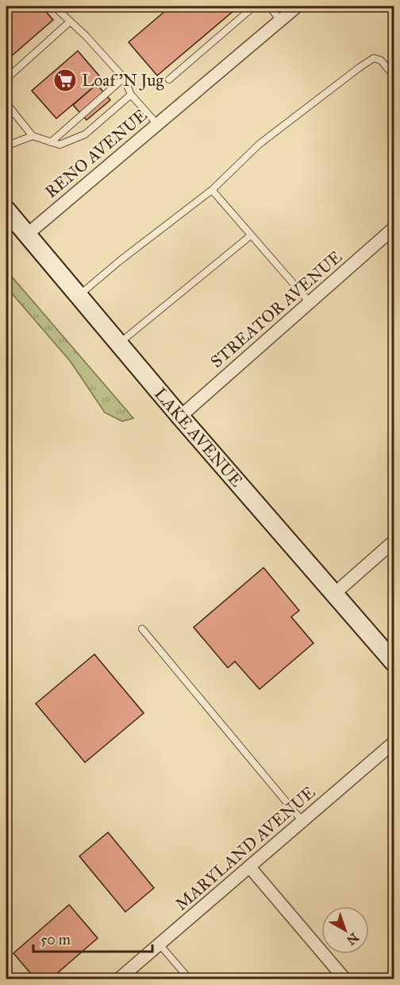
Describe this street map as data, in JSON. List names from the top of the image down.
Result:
{
  "streets": {
    "main road": ["LAKE AVENUE"],
    "street": ["RENO AVENUE", "STREATOR AVENUE", "MARYLAND AVENUE"]
  },
  "crossings": [
    ["RENO AVENUE", "LAKE AVENUE"],
    ["STREATOR AVENUE", "LAKE AVENUE"]
  ],
  "places": {
    "supermarket": ["Loaf 'N Jug"]
  },
  "scale_bar": "50 m",
  "north": "bottom right"
}
